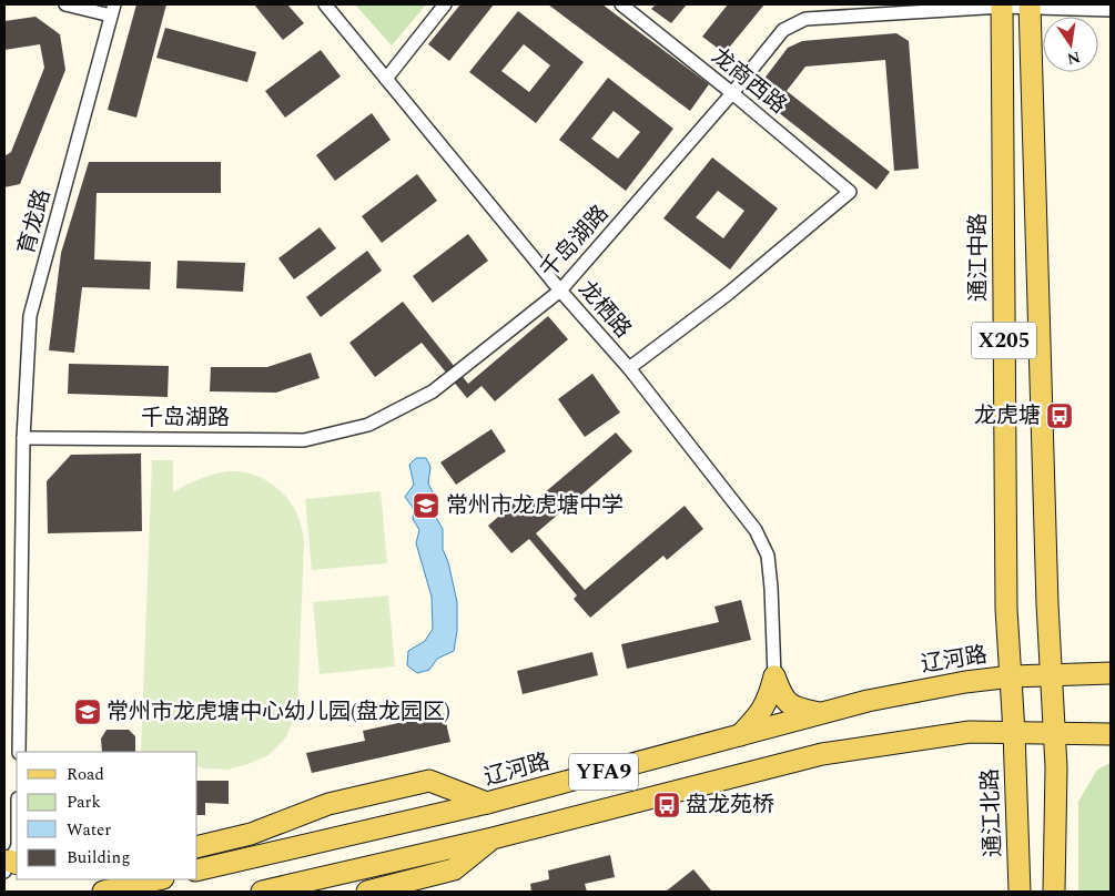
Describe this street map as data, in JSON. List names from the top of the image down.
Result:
{
  "streets": {
    "main road": [
      "通江中路",
      "X205",
      "辽河路",
      "YFA9",
      "通江北路"
    ],
    "street": [
      "龙商西路",
      "育龙路",
      "千岛湖路",
      "龙栖路"
    ]
  },
  "crossings": [
    ["龙商西路", "千岛湖路"],
    ["龙商西路", "龙栖路"],
    ["育龙路", "千岛湖路"],
    ["千岛湖路", "通江中路"],
    ["千岛湖路", "龙栖路"],
    ["千岛湖路", "X205"],
    ["通江中路", "辽河路"],
    ["通江中路", "YFA9"],
    ["通江中路", "通江北路"],
    ["X205", "YFA9"],
    ["辽河路", "YFA9"],
    ["YFA9", "通江北路"]
  ],
  "places": {
    "bus stop": ["龙虎塘", "盘龙苑桥"],
    "school or university": ["常州市龙虎塘中学", "常州市龙虎塘中心幼儿园(盘龙园区)"]
  },
  "legend": [
    "Road",
    "Park",
    "Water",
    "Building"
  ],
  "north": "bottom"
}
